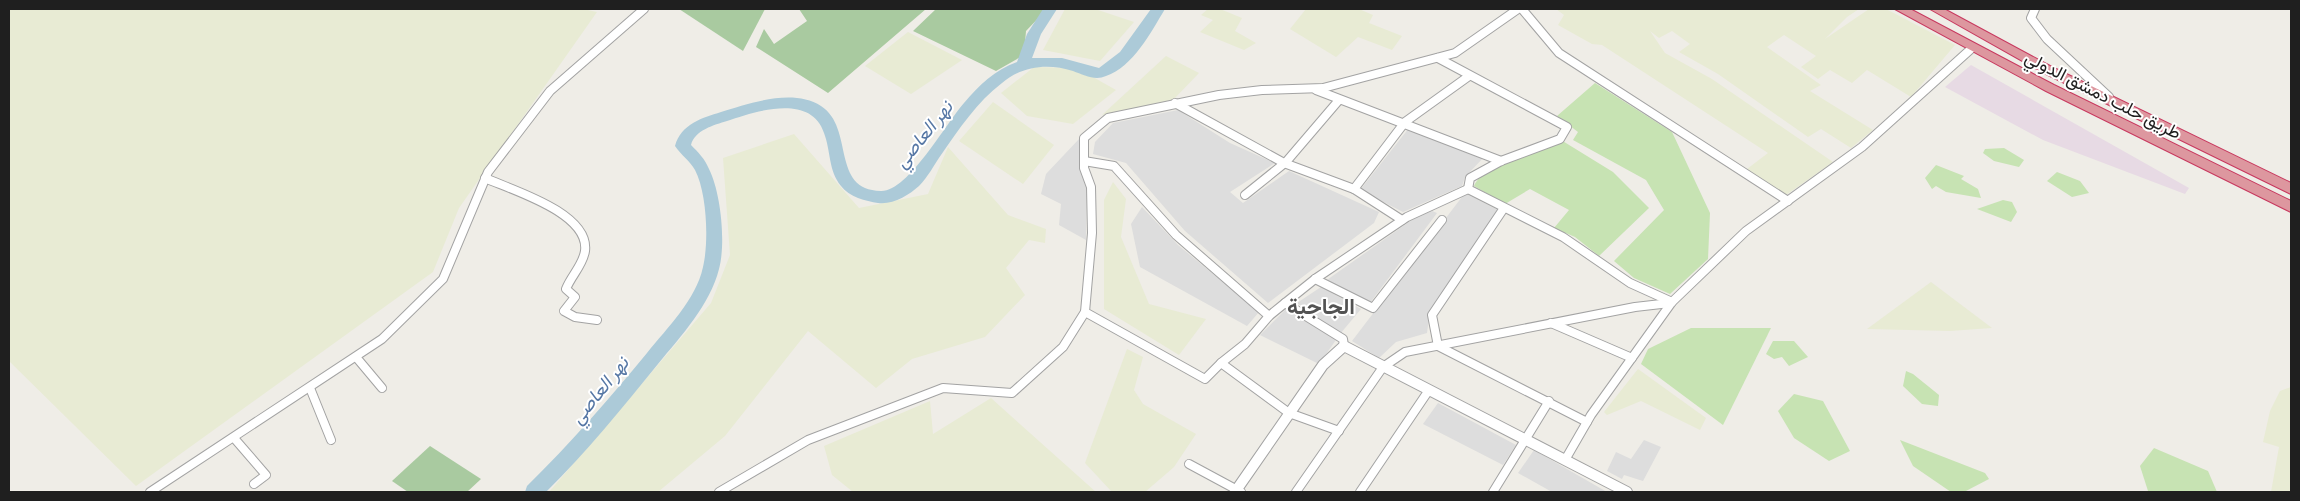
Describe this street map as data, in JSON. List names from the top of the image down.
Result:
{
  "streets": {
    "highway": ["طريق حلب دمشق الدولي"]
  },
  "districts": ["الجاجية"],
  "water": ["نهر العاصي"]
}
